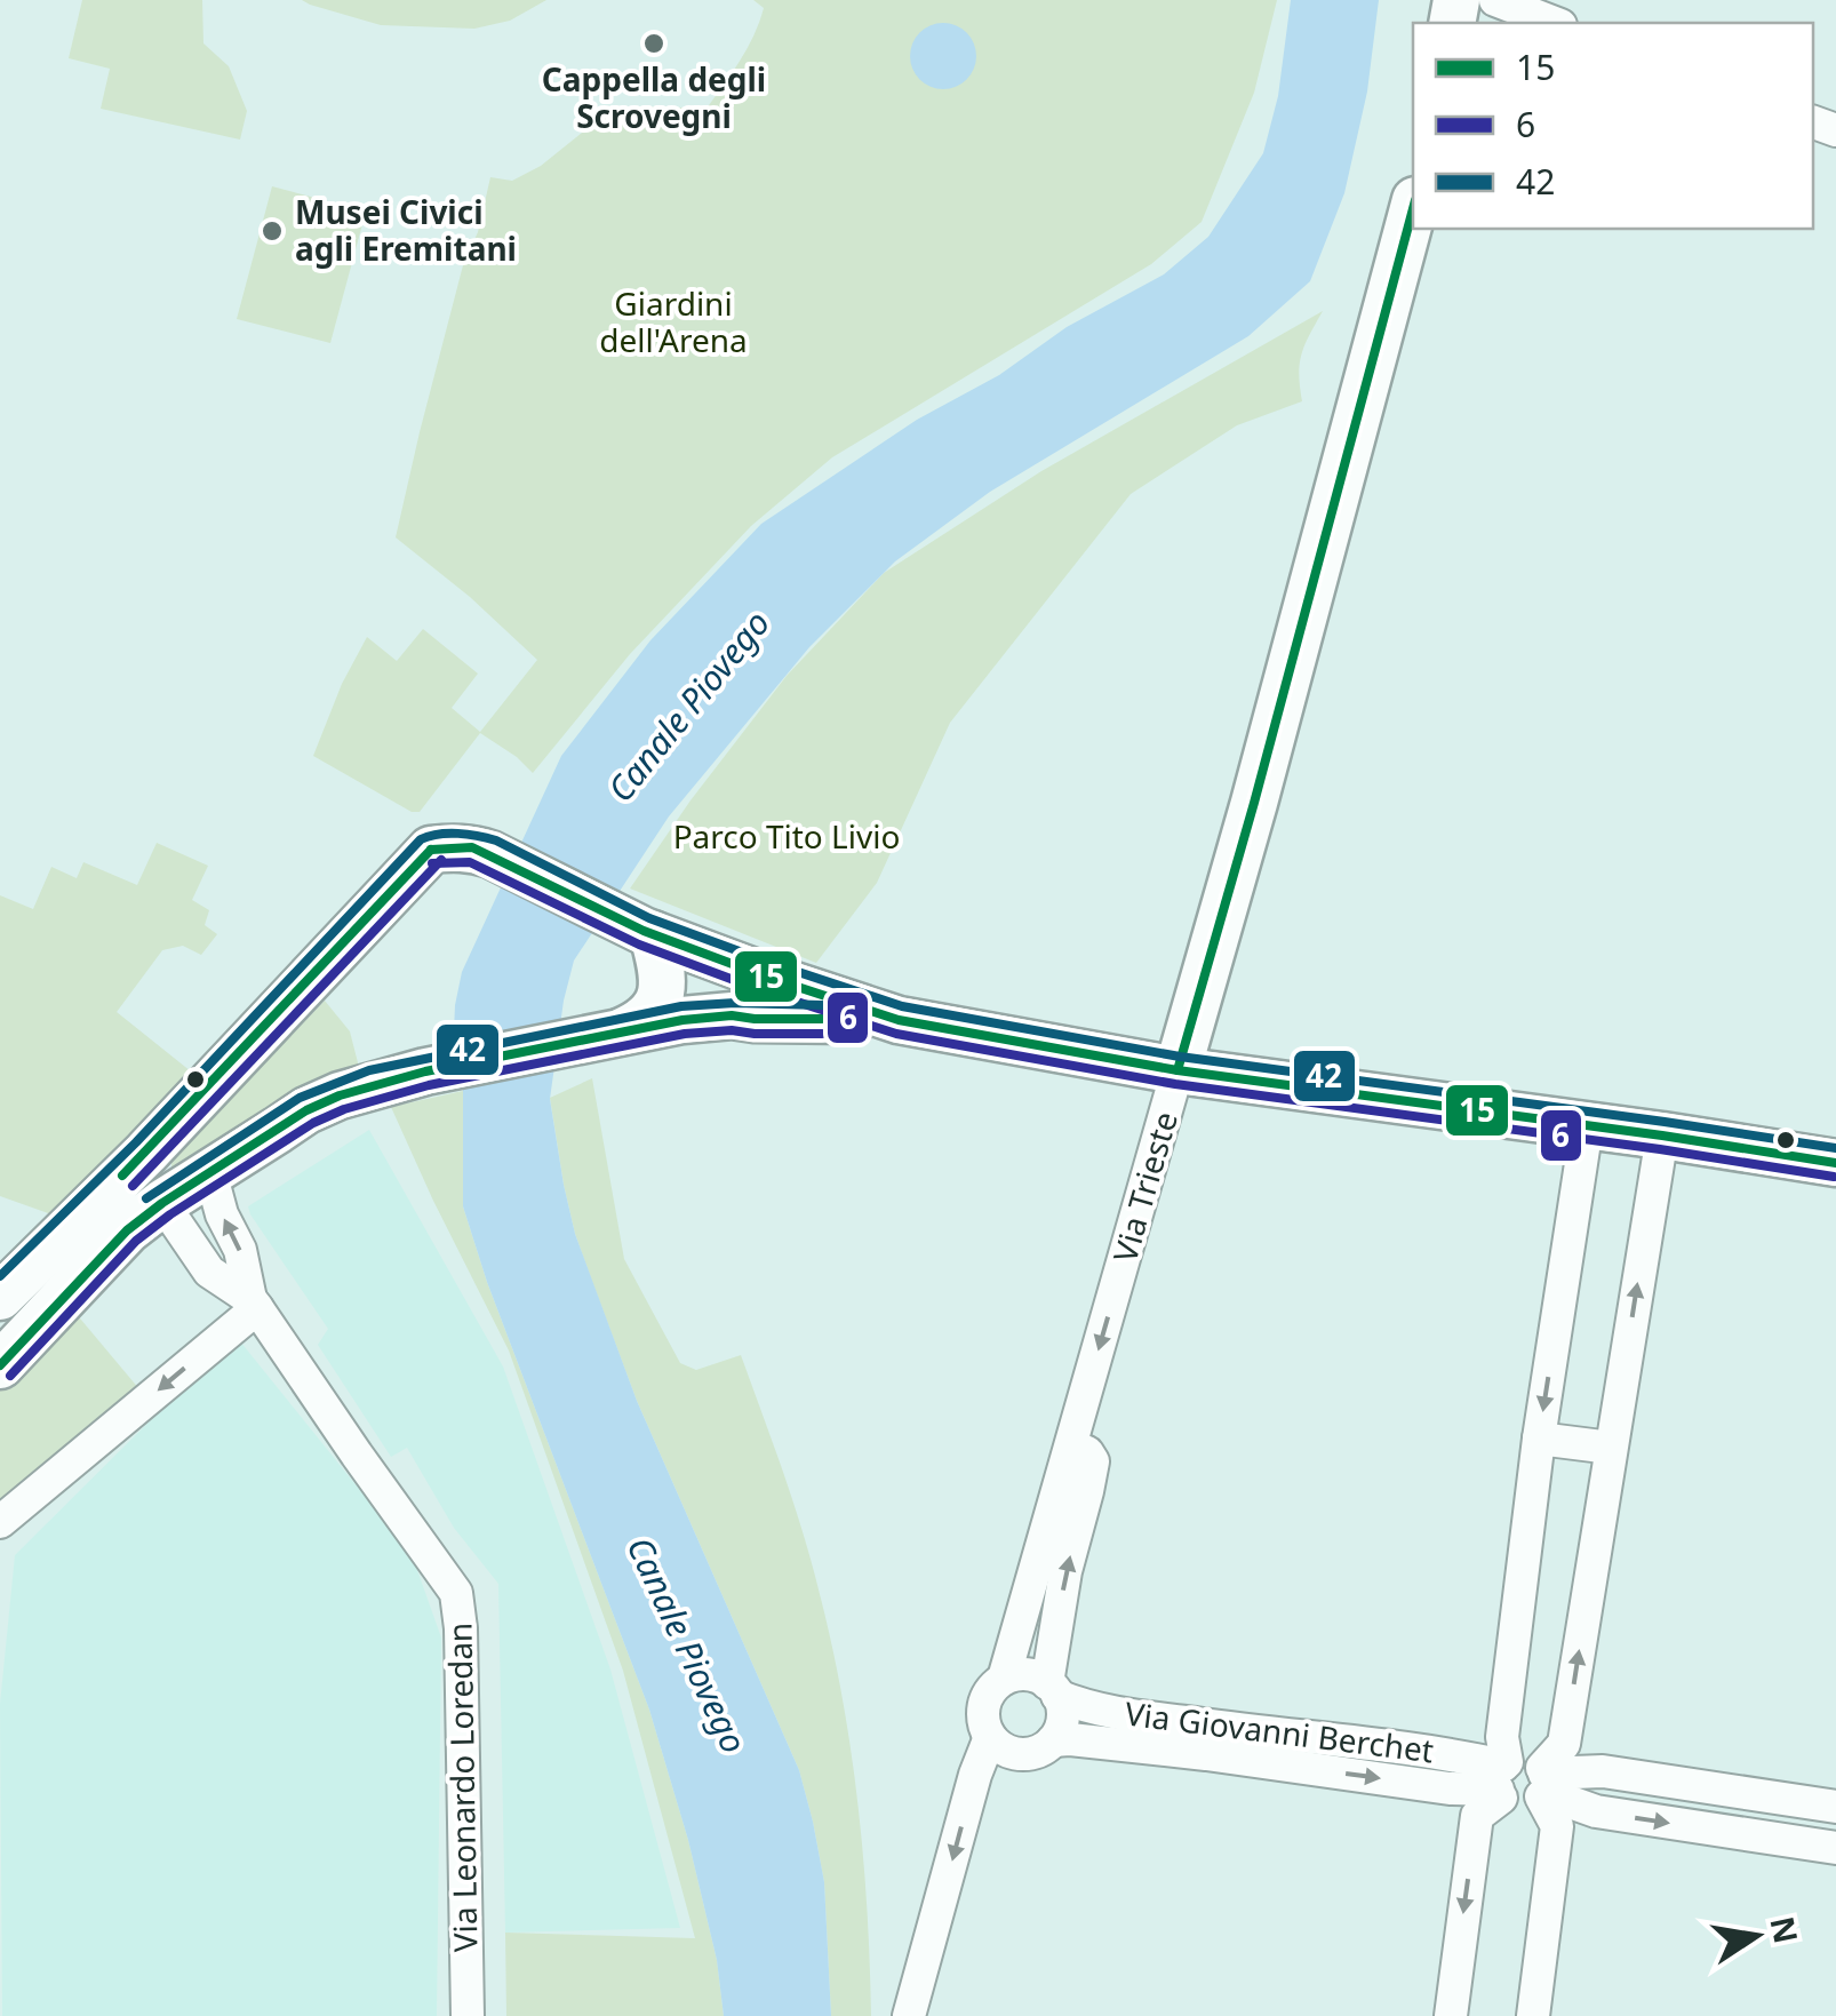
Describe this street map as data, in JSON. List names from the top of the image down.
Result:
{
  "streets": {
    "street": ["Via Trieste", "Via Giovanni Berchet", "Via Leonardo Loredan"]
  },
  "crossings": [
    ["Via Trieste", "Via Giovanni Berchet"]
  ],
  "one_way": ["Via Trieste"],
  "water": ["Canale Piovego"],
  "parks": ["Giardini dell'Arena", "Parco Tito Livio"],
  "places": ["Cappella degli Scrovegni", "Musei Civici agli Eremitani"],
  "lines": ["transit line 15", "transit line 42", "transit line 6"],
  "legend": ["15", "6", "42"],
  "north": "right"
}
